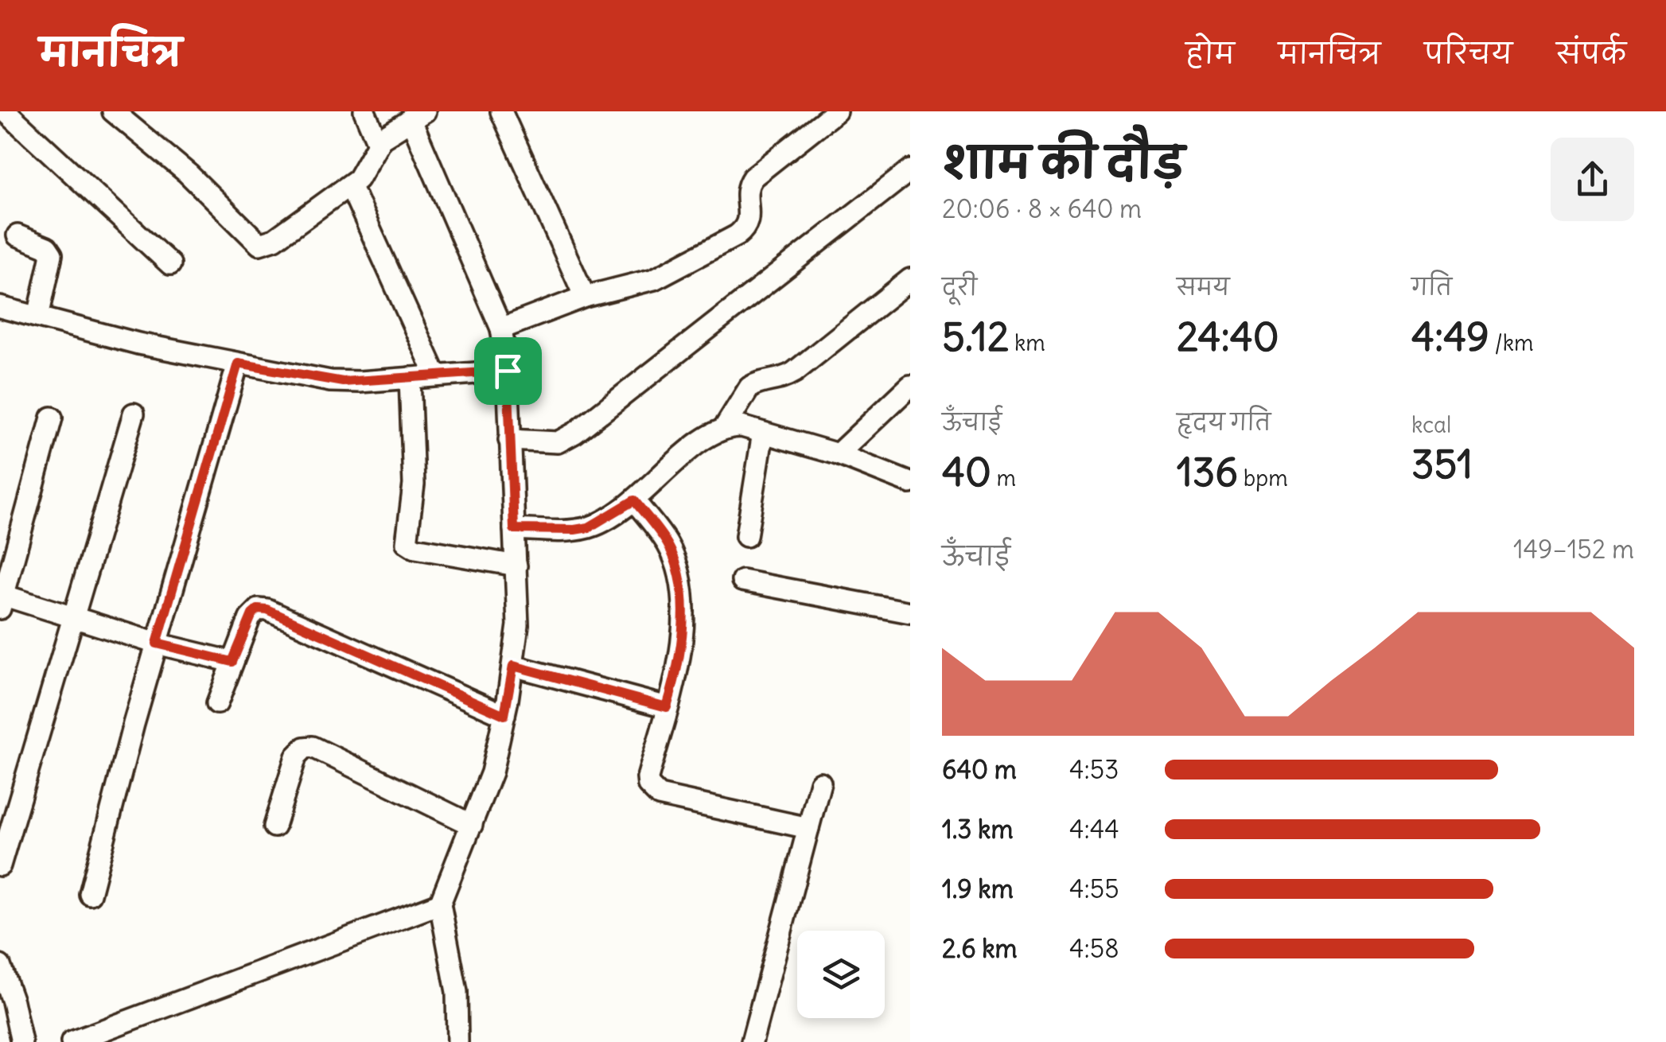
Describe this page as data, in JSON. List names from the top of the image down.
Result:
{
  "page": {
    "header": "मानचित्र",
    "nav": [
      "होम",
      "मानचित्र",
      "परिचय",
      "संपर्क"
    ],
    "heading": ["शाम की दौड़", "20:06 · 8 × 640 m"],
    "stats": [
      ["दूरी", "5.12 km"],
      ["समय", "24:40"],
      ["गति", "4:49 /km"],
      ["ऊँचाई", "40 m"],
      ["हृदय गति", "136 bpm"],
      ["kcal", "351"]
    ],
    "chart": ["ऊँचाई", "149–152 m"],
    "list": [
      {
        "name": "640 m",
        "note": "4:53"
      },
      {
        "name": "1.3 km",
        "note": "4:44"
      },
      {
        "name": "1.9 km",
        "note": "4:55"
      },
      {
        "name": "2.6 km",
        "note": "4:58"
      }
    ]
  }
}
